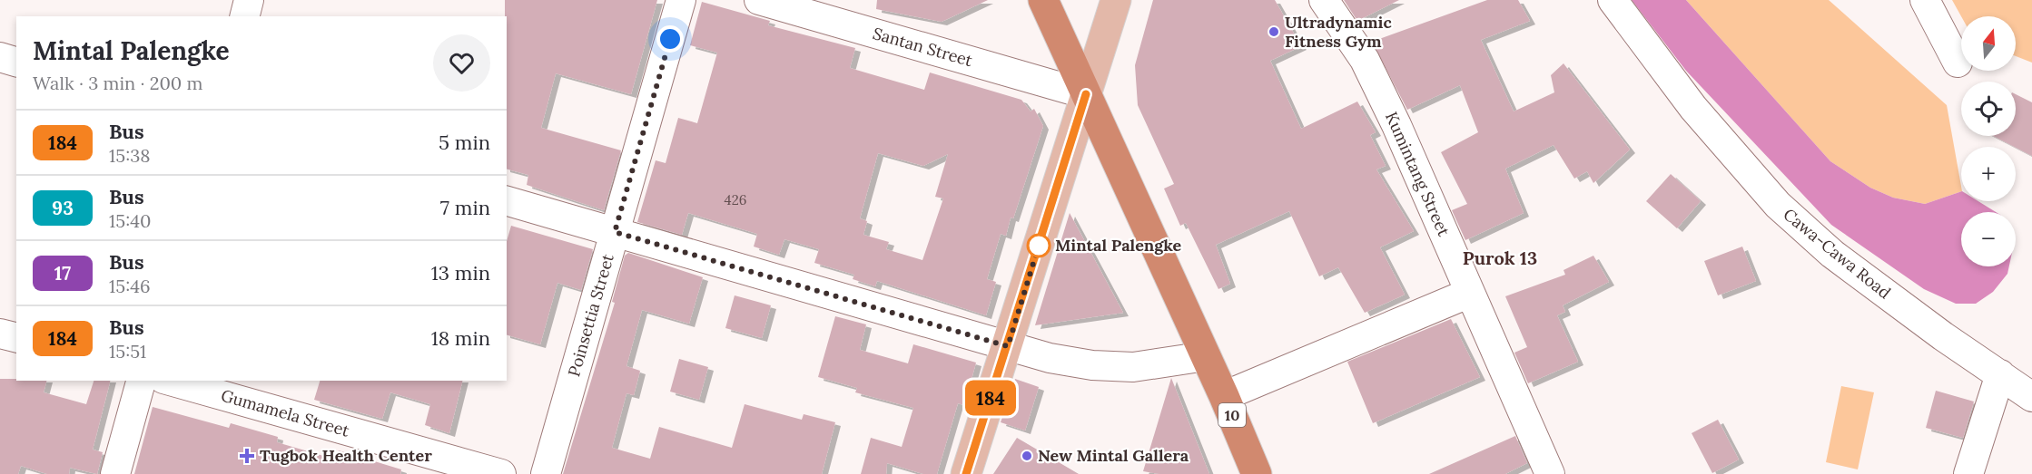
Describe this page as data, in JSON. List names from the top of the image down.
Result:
{
  "streets": {
    "highway": ["10"],
    "street": [
      "Santan Street",
      "Kumintang Street",
      "Cawa-Cawa Road",
      "Poinsettia Street",
      "Gumamela Street"
    ]
  },
  "crossings": [
    ["Santan Street", "10"]
  ],
  "districts": ["Purok 13"],
  "places": {
    "other": ["Ultradynamic Fitness Gym", "Mintal Palengke", "New Mintal Gallera"],
    "health": ["Tugbok Health Center"]
  },
  "lines": ["bus line 184"],
  "house_numbers": ["426"],
  "north": "top",
  "page": {
    "on_map": "184",
    "map_buttons": ["+", "−"],
    "heading": ["Mintal Palengke", "Walk · 3 min · 200 m"],
    "list": [
      {
        "mark": "184",
        "name": "Bus",
        "note": "15:38",
        "value": "5 min"
      },
      {
        "mark": "93",
        "name": "Bus",
        "note": "15:40",
        "value": "7 min"
      },
      {
        "mark": "17",
        "name": "Bus",
        "note": "15:46",
        "value": "13 min"
      },
      {
        "mark": "184",
        "name": "Bus",
        "note": "15:51",
        "value": "18 min"
      }
    ]
  }
}
